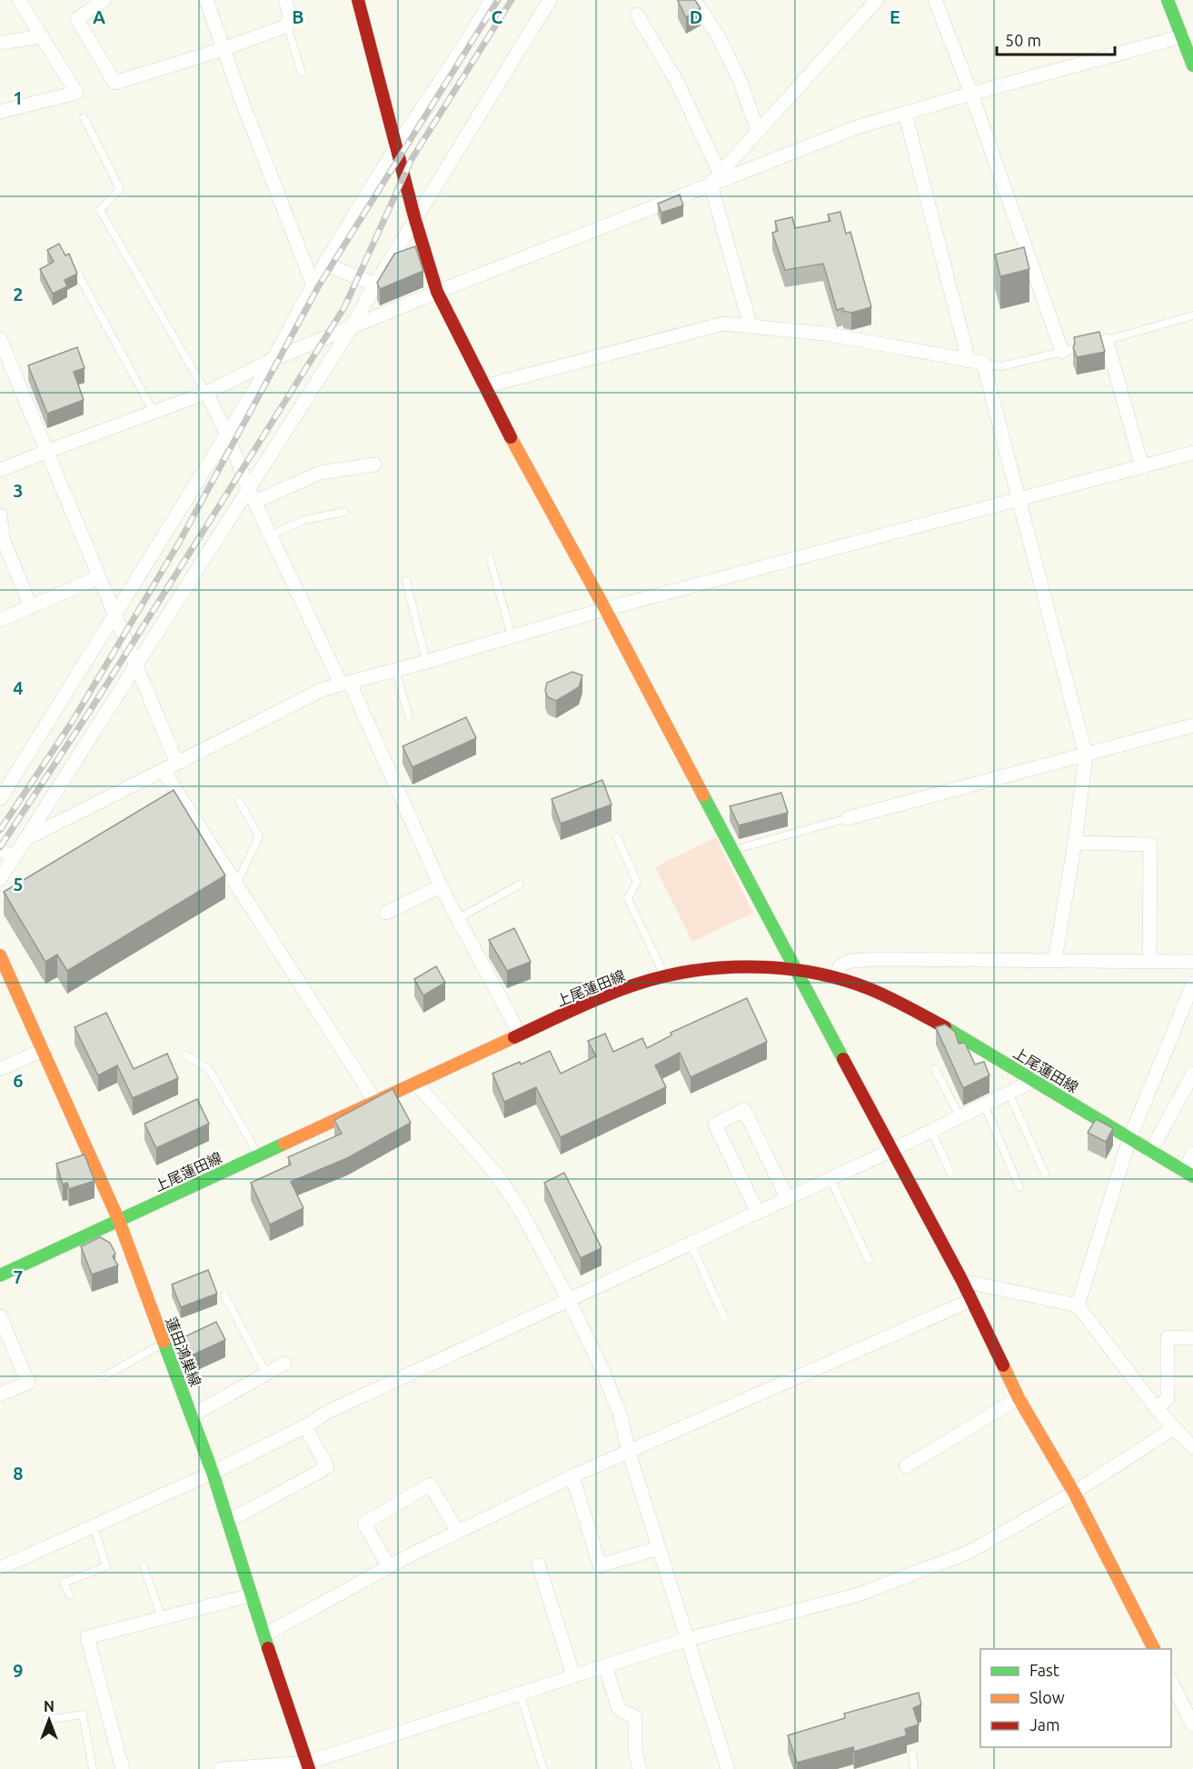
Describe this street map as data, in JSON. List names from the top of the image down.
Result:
{
  "streets": {
    "main road": ["上尾蓮田線", "蓮田鴻巣線"]
  },
  "crossings": [
    ["上尾蓮田線", "蓮田鴻巣線"]
  ],
  "legend": ["Fast", "Slow", "Jam"],
  "scale_bar": "50 m",
  "north": "top",
  "grid": {
    "columns": [
      "A",
      "B",
      "C",
      "D",
      "E"
    ],
    "rows": [
      "1",
      "2",
      "3",
      "4",
      "5",
      "6",
      "7",
      "8",
      "9"
    ]
  }
}
